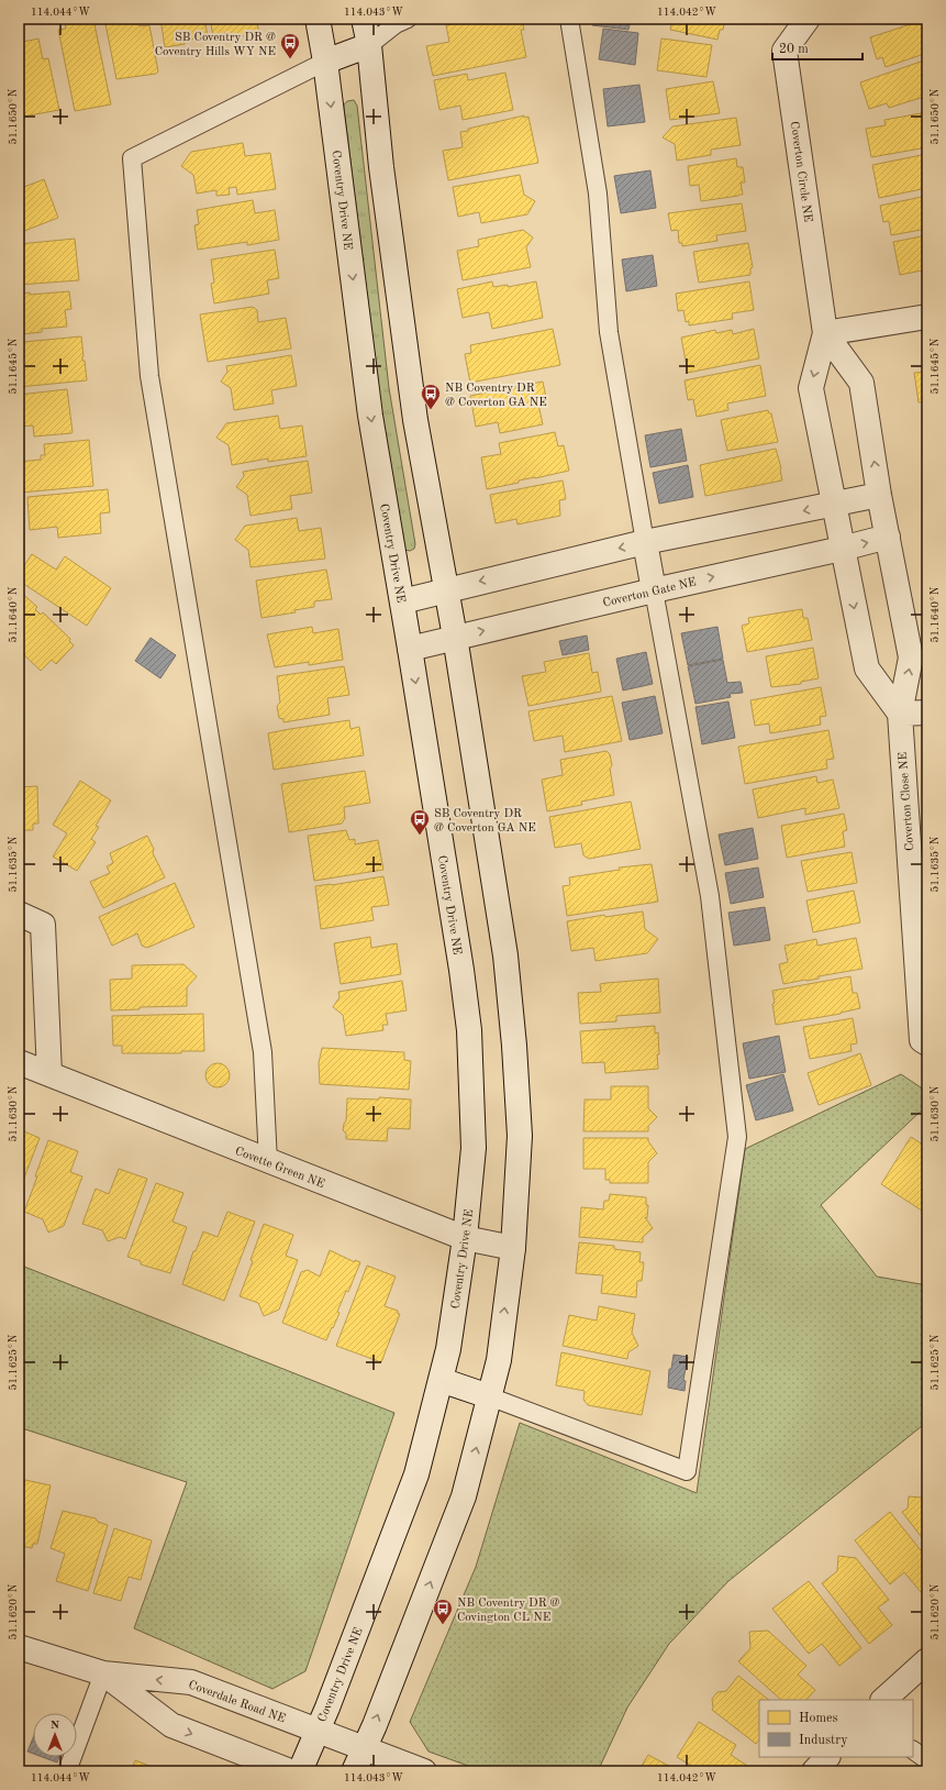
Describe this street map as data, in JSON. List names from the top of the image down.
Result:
{
  "streets": {
    "street": [
      "Coverton Circle NE",
      "Coventry Drive NE",
      "Coverton Gate NE",
      "Coverton Close NE",
      "Covette Green NE",
      "Coverdale Road NE"
    ]
  },
  "crossings": [
    ["Coverton Circle NE", "Coverton Gate NE"],
    ["Coverton Circle NE", "Coverton Close NE"],
    ["Coventry Drive NE", "Coverton Gate NE"],
    ["Coventry Drive NE", "Covette Green NE"],
    ["Coventry Drive NE", "Coverdale Road NE"],
    ["Coverton Gate NE", "Coverton Close NE"]
  ],
  "places": {
    "bus stop": [
      "SB Coventry DR @ Coventry Hills WY NE",
      "NB Coventry DR @ Coverton GA NE",
      "SB Coventry DR @ Coverton GA NE",
      "NB Coventry DR @ Covington CL NE"
    ]
  },
  "legend": ["Homes", "Industry"],
  "scale_bar": "20 m",
  "north": "top",
  "coordinates": [
    "114.044°W",
    "114.043°W",
    "114.042°W",
    "51.1650°N",
    "51.1645°N",
    "51.1640°N",
    "51.1635°N",
    "51.1630°N",
    "51.1625°N",
    "51.1620°N"
  ]
}
